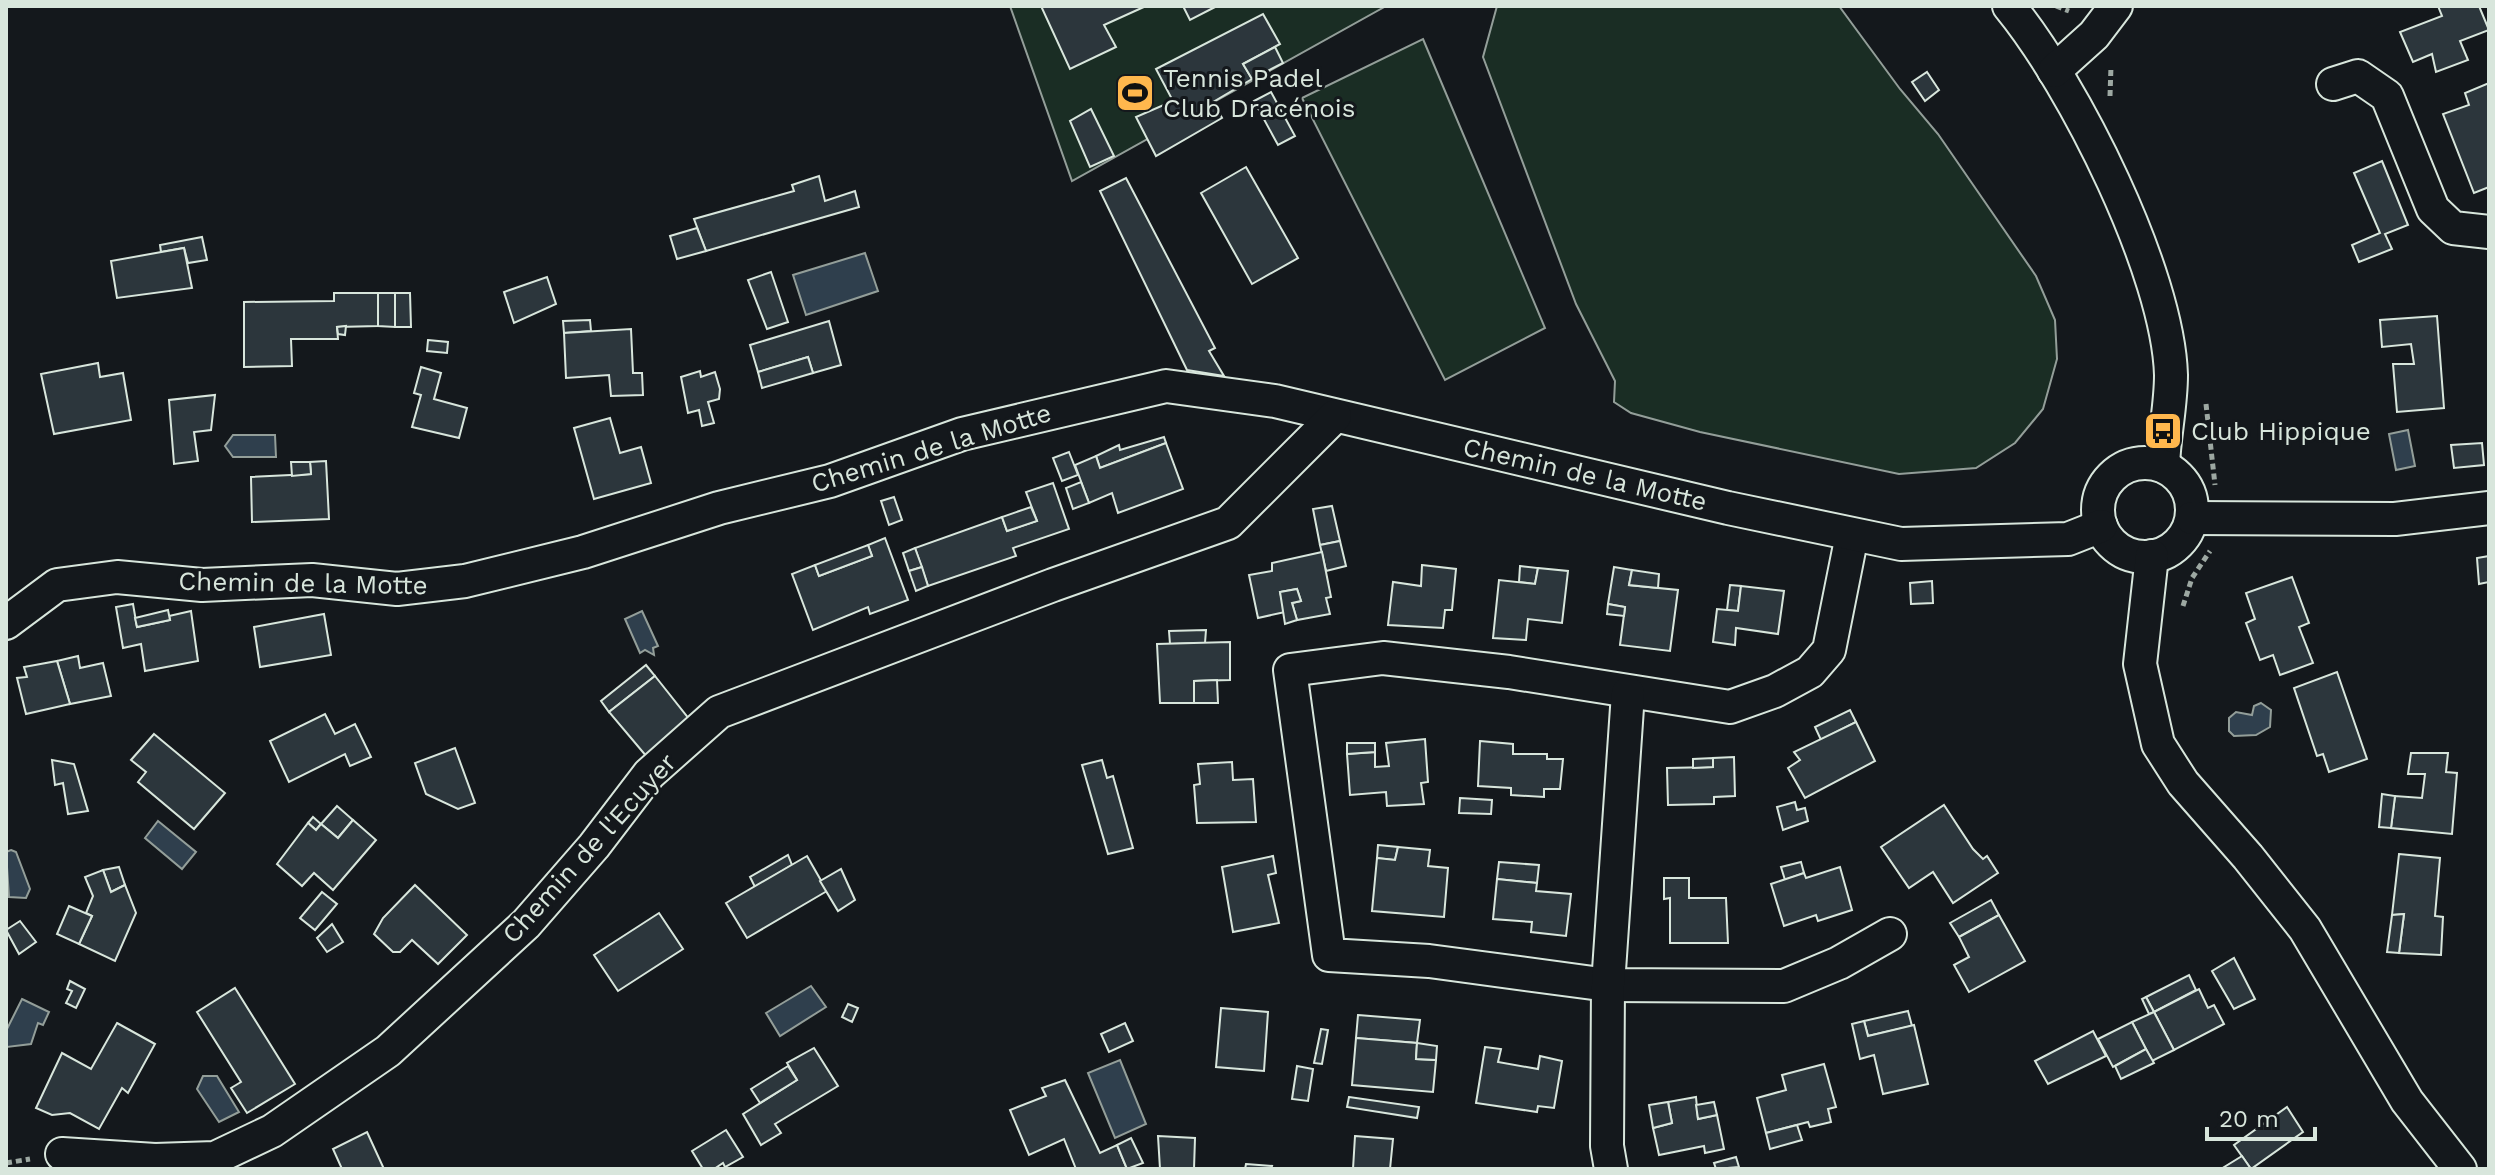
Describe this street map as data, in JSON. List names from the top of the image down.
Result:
{
  "streets": {
    "street": ["Chemin de la Motte", "Chemin de l'Ecuyer"]
  },
  "crossings": [
    ["Chemin de la Motte", "Chemin de l'Ecuyer"]
  ],
  "places": {
    "sports": ["Tennis Padel Club Dracénois"],
    "bus stop": ["Club Hippique"]
  },
  "scale_bar": "20 m"
}
